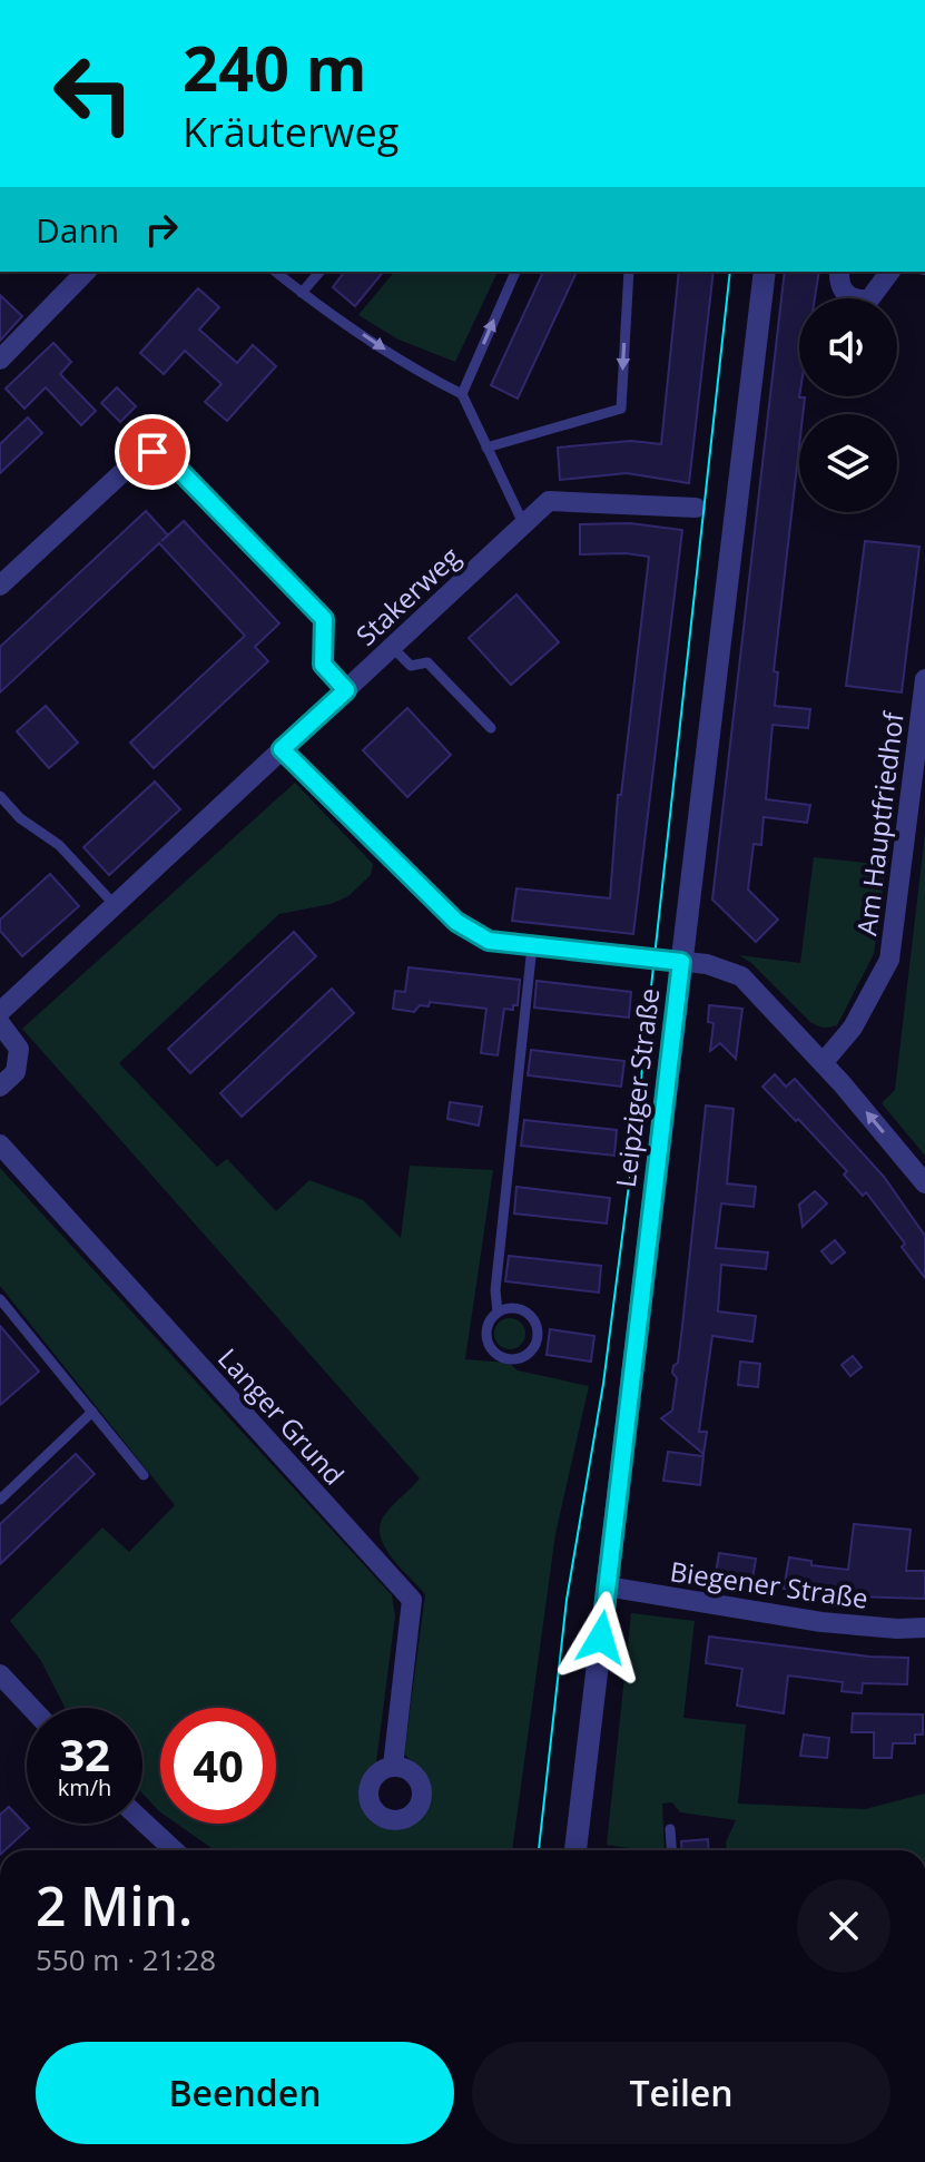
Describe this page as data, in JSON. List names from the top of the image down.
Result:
{
  "streets": {
    "street": [
      "Stakerweg",
      "Am Hauptfriedhof",
      "Leipziger Straße",
      "Langer Grund",
      "Biegener Straße"
    ]
  },
  "crossings": [
    ["Leipziger Straße", "Biegener Straße"]
  ],
  "page": {
    "turn": ["240 m", "Kräuterweg"],
    "then": "Dann",
    "speed": "32 km/h",
    "limit": "40",
    "heading": ["2 Min.", "550 m · 21:28"],
    "buttons": ["Beenden", "Teilen"]
  }
}
